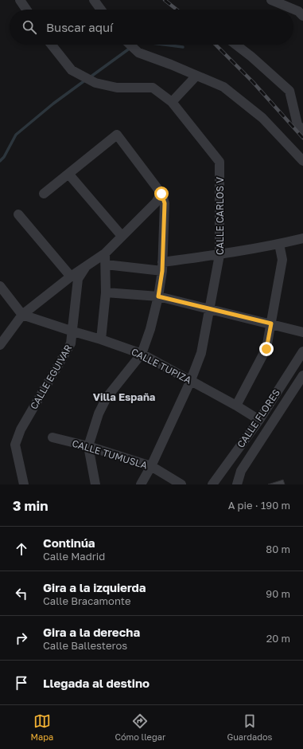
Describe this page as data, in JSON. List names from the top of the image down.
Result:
{
  "streets": {
    "street": [
      "CALLE CARLOS V",
      "CALLE TUPIZA",
      "CALLE EGUIVAR",
      "CALLE FLORES",
      "CALLE TUMUSLA"
    ]
  },
  "crossings": [
    ["CALLE CARLOS V", "CALLE TUPIZA"],
    ["CALLE CARLOS V", "CALLE TUMUSLA"],
    ["CALLE TUPIZA", "CALLE EGUIVAR"],
    ["CALLE TUPIZA", "CALLE FLORES"]
  ],
  "districts": ["Villa España"],
  "page": {
    "search": "Buscar aquí",
    "heading": ["3 min", "A pie · 190 m"],
    "list": [
      ["Continúa", "Calle Madrid", "80 m"],
      ["Gira a la izquierda", "Calle Bracamonte", "90 m"],
      ["Gira a la derecha", "Calle Ballesteros", "20 m"],
      "Llegada al destino"
    ],
    "nav": ["Mapa", "Cómo llegar", "Guardados"]
  }
}
